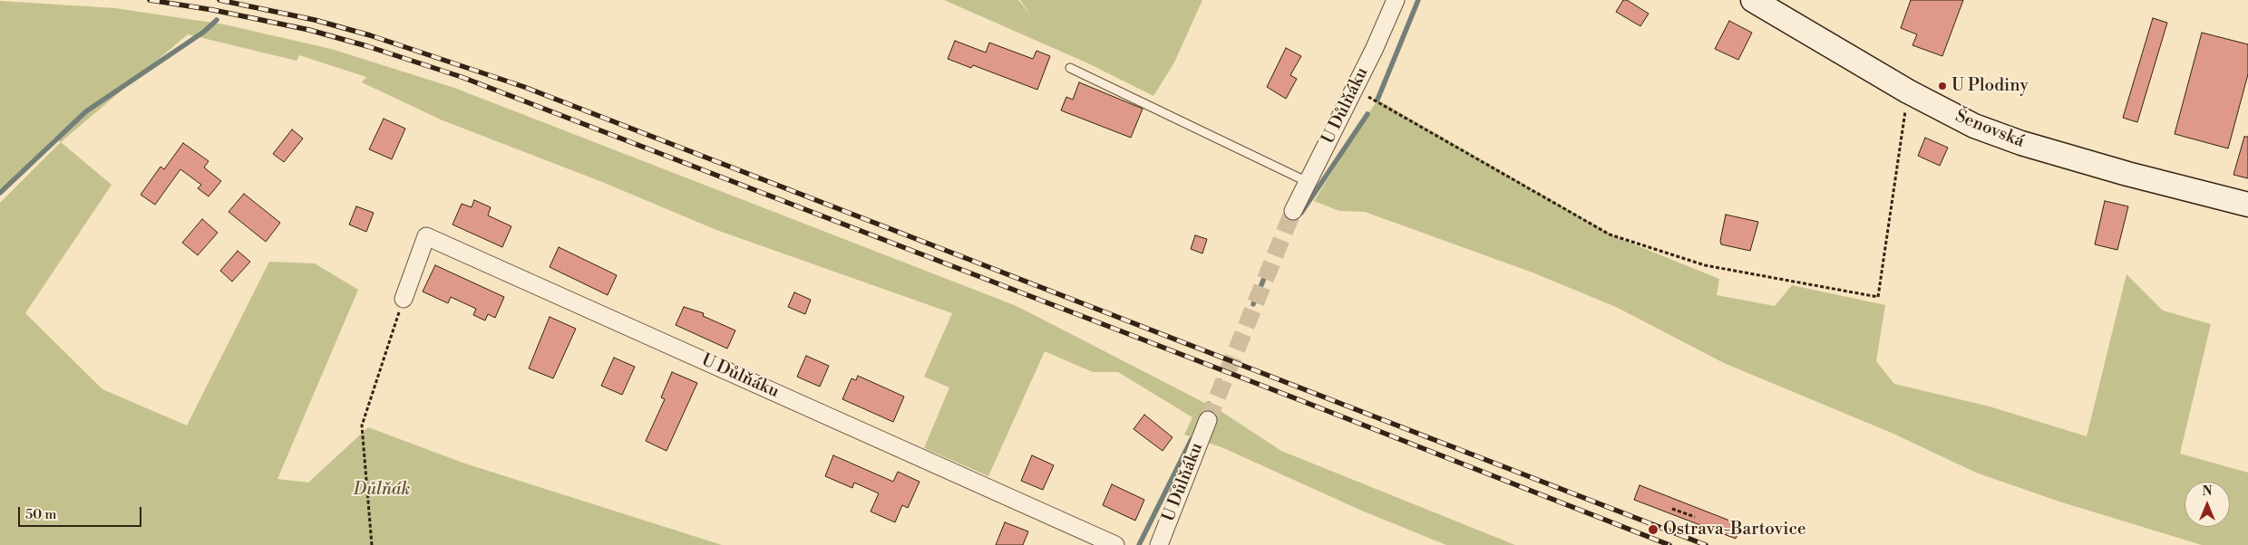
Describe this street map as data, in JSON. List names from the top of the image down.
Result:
{
  "streets": {
    "street": ["U Důlňáku", "Šenovská"]
  },
  "parks": ["Důlňák"],
  "places": ["U Plodiny", "Ostrava-Bartovice"],
  "scale_bar": "50 m",
  "north": "top"
}
